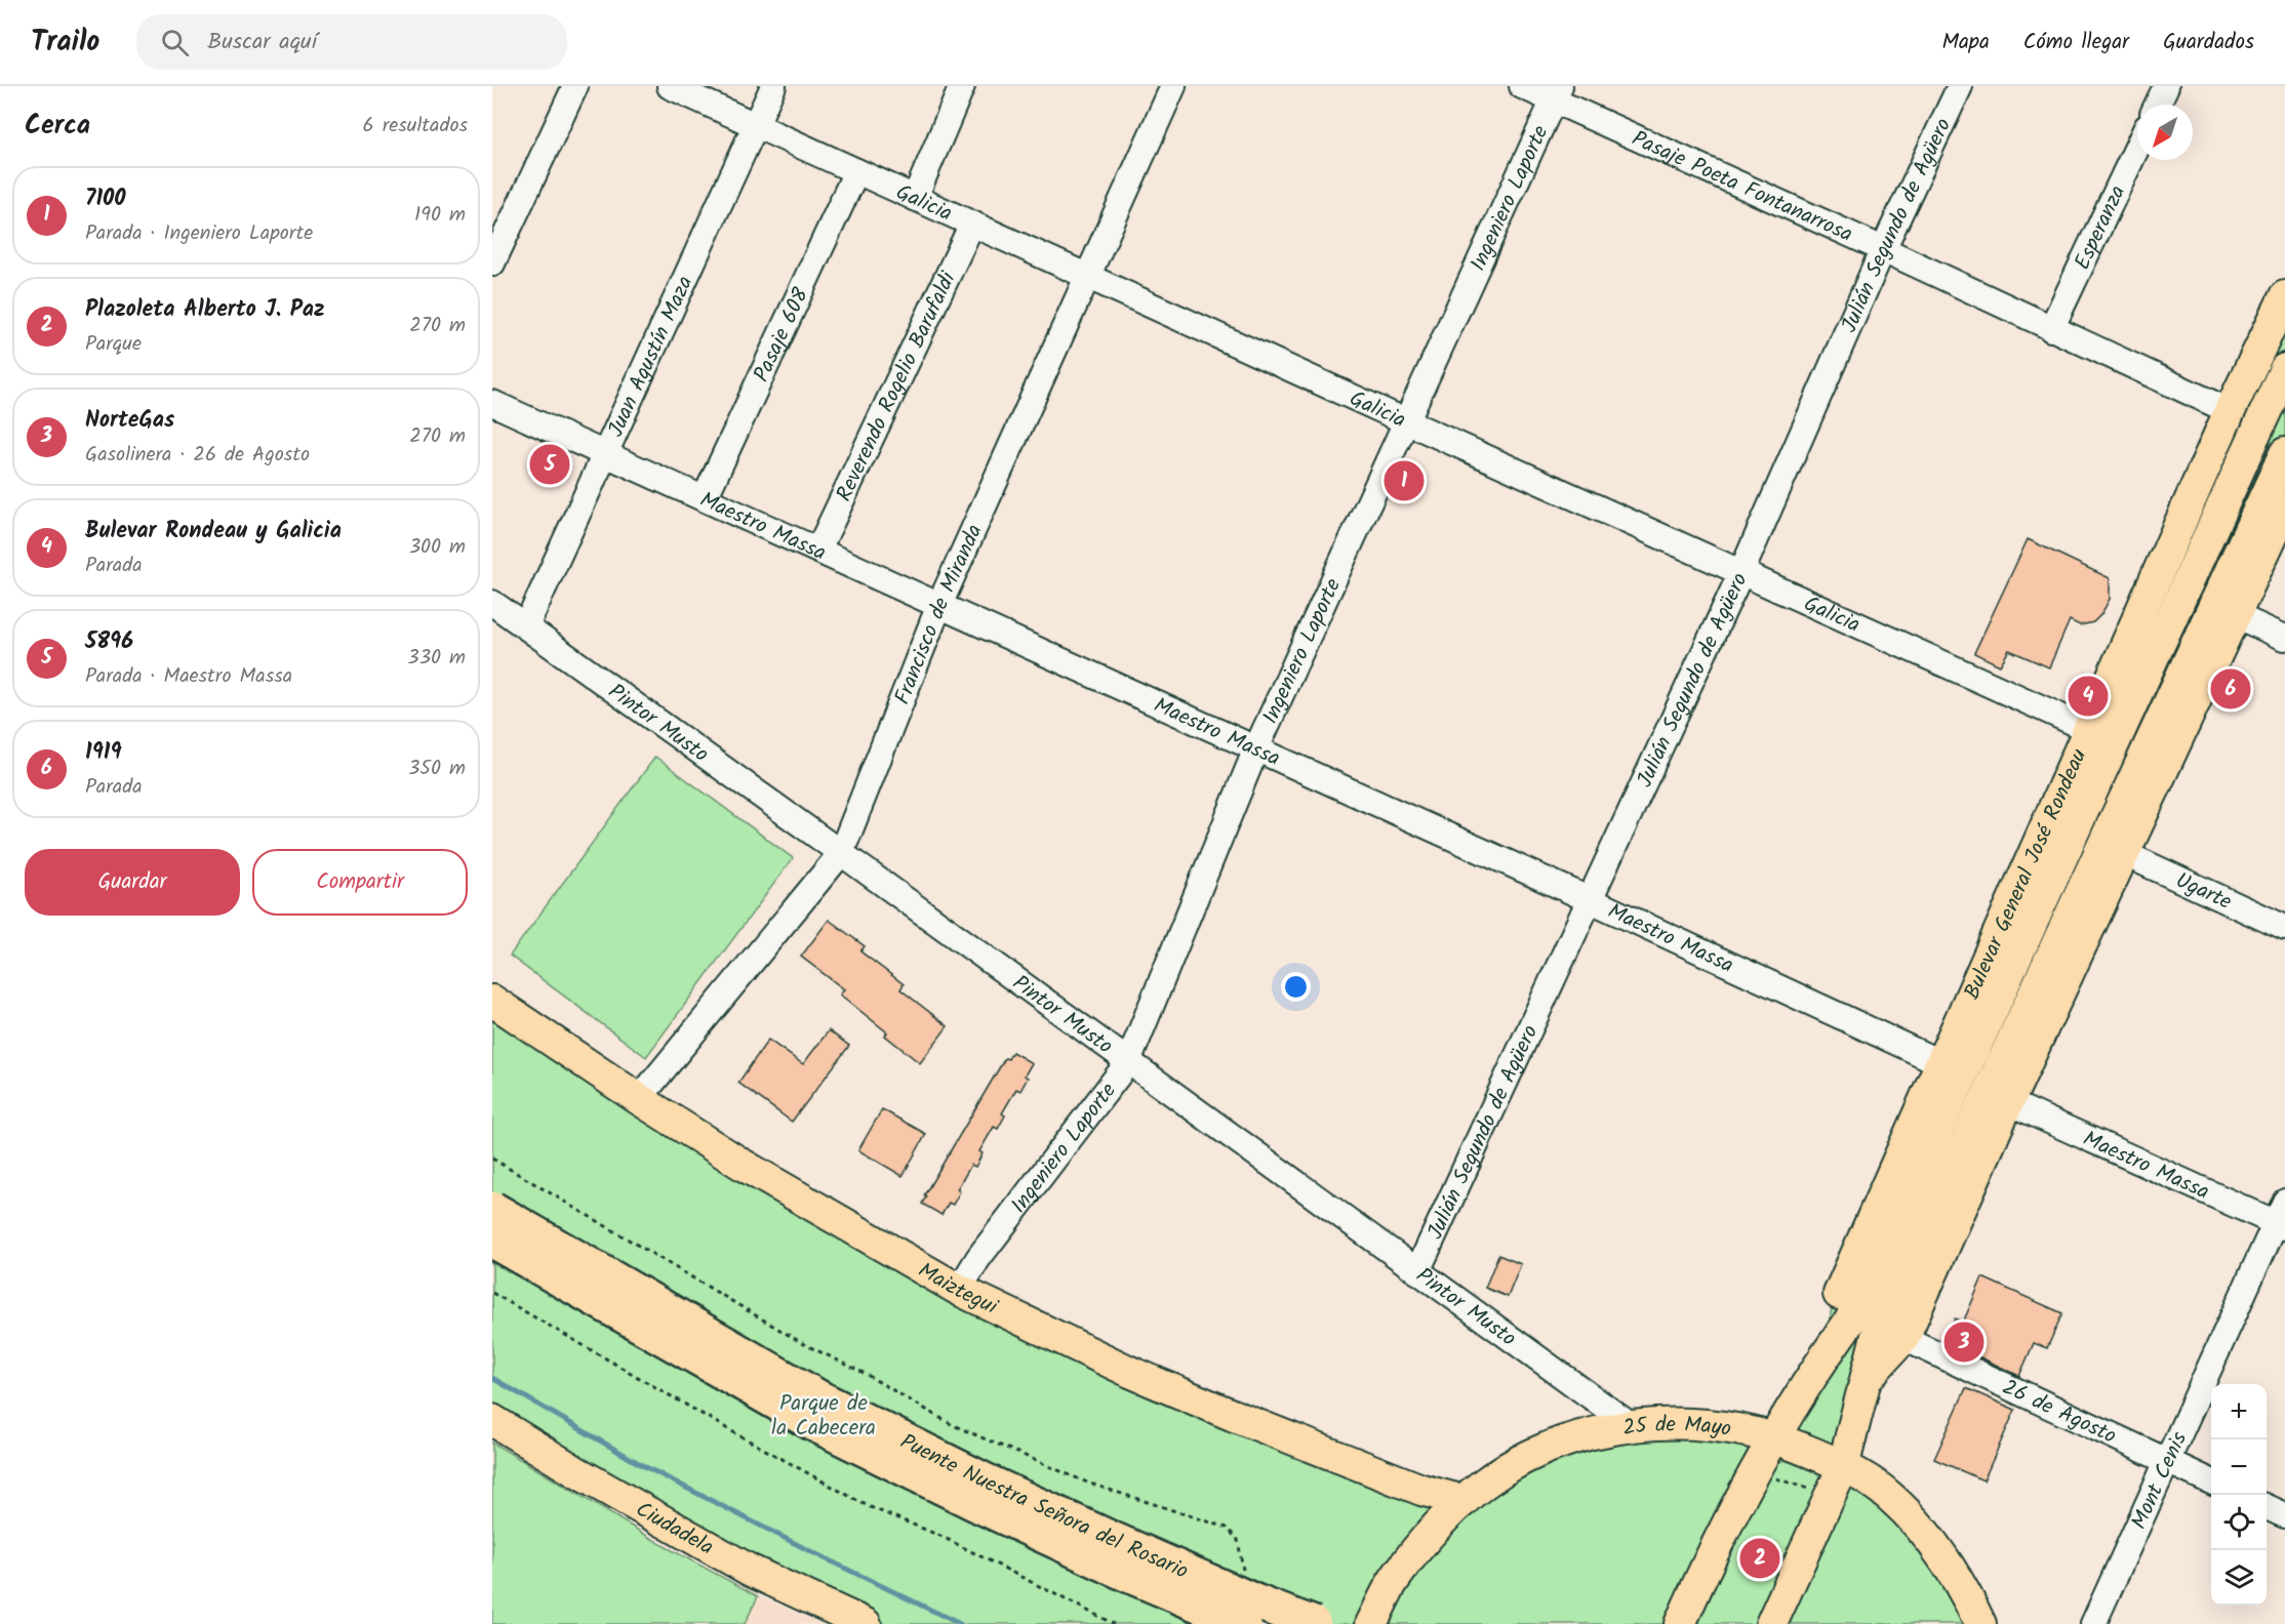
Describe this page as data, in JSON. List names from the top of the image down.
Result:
{
  "streets": {
    "highway": ["Puente Nuestra Señora del Rosario"],
    "main road": [
      "Bulevar General José Rondeau",
      "Maiztegui",
      "25 de Mayo",
      "Ciudadela"
    ],
    "street": [
      "Pasaje Poeta Fontanarrosa",
      "Ingeniero Laporte",
      "Galicia",
      "Julián Segundo de Agüero",
      "Esperanza",
      "Pasaje 608",
      "Juan Agustín Maza",
      "Reverendo Rogelio Barufaldi",
      "Maestro Massa",
      "Francisco de Miranda",
      "Pintor Musto",
      "Ugarte",
      "26 de Agosto",
      "Mont Cenis"
    ]
  },
  "crossings": [
    ["Pasaje Poeta Fontanarrosa", "Ingeniero Laporte"],
    ["Pasaje Poeta Fontanarrosa", "Julián Segundo de Agüero"],
    ["Pasaje Poeta Fontanarrosa", "Esperanza"],
    ["Pasaje Poeta Fontanarrosa", "Bulevar General José Rondeau"],
    ["Ingeniero Laporte", "Galicia"],
    ["Ingeniero Laporte", "Maestro Massa"],
    ["Ingeniero Laporte", "Pintor Musto"],
    ["Ingeniero Laporte", "Maiztegui"],
    ["Galicia", "Julián Segundo de Agüero"],
    ["Galicia", "Pasaje 608"],
    ["Galicia", "Juan Agustín Maza"],
    ["Galicia", "Reverendo Rogelio Barufaldi"],
    ["Galicia", "Francisco de Miranda"],
    ["Galicia", "Bulevar General José Rondeau"],
    ["Julián Segundo de Agüero", "Maestro Massa"],
    ["Julián Segundo de Agüero", "Pintor Musto"],
    ["Pasaje 608", "Maestro Massa"],
    ["Juan Agustín Maza", "Maestro Massa"],
    ["Juan Agustín Maza", "Pintor Musto"],
    ["Reverendo Rogelio Barufaldi", "Maestro Massa"],
    ["Maestro Massa", "Francisco de Miranda"],
    ["Maestro Massa", "Bulevar General José Rondeau"],
    ["Maestro Massa", "Mont Cenis"],
    ["Francisco de Miranda", "Pintor Musto"],
    ["Francisco de Miranda", "Maiztegui"],
    ["Pintor Musto", "25 de Mayo"],
    ["Bulevar General José Rondeau", "25 de Mayo"],
    ["Maiztegui", "25 de Mayo"],
    ["26 de Agosto", "Mont Cenis"]
  ],
  "parks": ["Parque de la Cabecera"],
  "north": "bottom left",
  "page": {
    "header": "Trailo",
    "search": "Buscar aquí",
    "nav": ["Mapa", "Cómo llegar", "Guardados"],
    "heading": ["Cerca", "6 resultados"],
    "list": [
      {
        "mark": "1",
        "name": "7100",
        "note": "Parada · Ingeniero Laporte",
        "value": "190 m"
      },
      {
        "mark": "2",
        "name": "Plazoleta Alberto J. Paz",
        "note": "Parque",
        "value": "270 m"
      },
      {
        "mark": "3",
        "name": "NorteGas",
        "note": "Gasolinera · 26 de Agosto",
        "value": "270 m"
      },
      {
        "mark": "4",
        "name": "Bulevar Rondeau y Galicia",
        "note": "Parada",
        "value": "300 m"
      },
      {
        "mark": "5",
        "name": "5896",
        "note": "Parada · Maestro Massa",
        "value": "330 m"
      },
      {
        "mark": "6",
        "name": "1919",
        "note": "Parada",
        "value": "350 m"
      }
    ],
    "pins": [
      "5",
      "1",
      "6",
      "4",
      "3",
      "2"
    ],
    "buttons": ["Guardar", "Compartir"],
    "map_buttons": ["+", "−"]
  }
}
